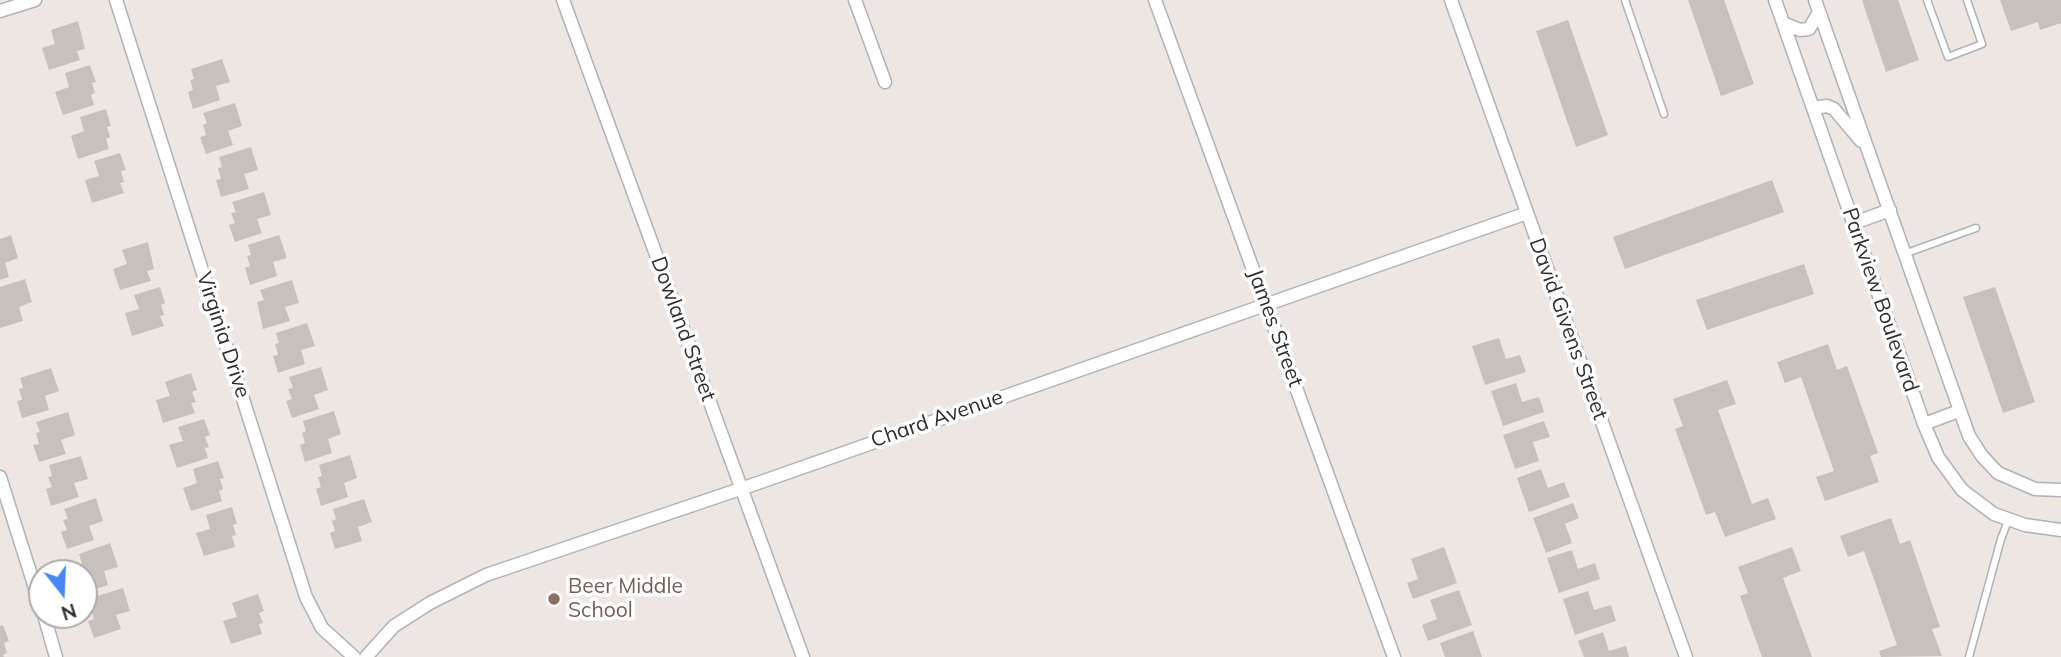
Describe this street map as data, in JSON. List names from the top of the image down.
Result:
{
  "streets": {
    "street": [
      "Parkview Boulevard",
      "James Street",
      "Dowland Street",
      "David Givens Street",
      "Virginia Drive",
      "Chard Avenue"
    ]
  },
  "crossings": [
    ["James Street", "Chard Avenue"],
    ["Dowland Street", "Chard Avenue"],
    ["David Givens Street", "Chard Avenue"]
  ],
  "places": ["Beer Middle School"],
  "north": "bottom"
}
